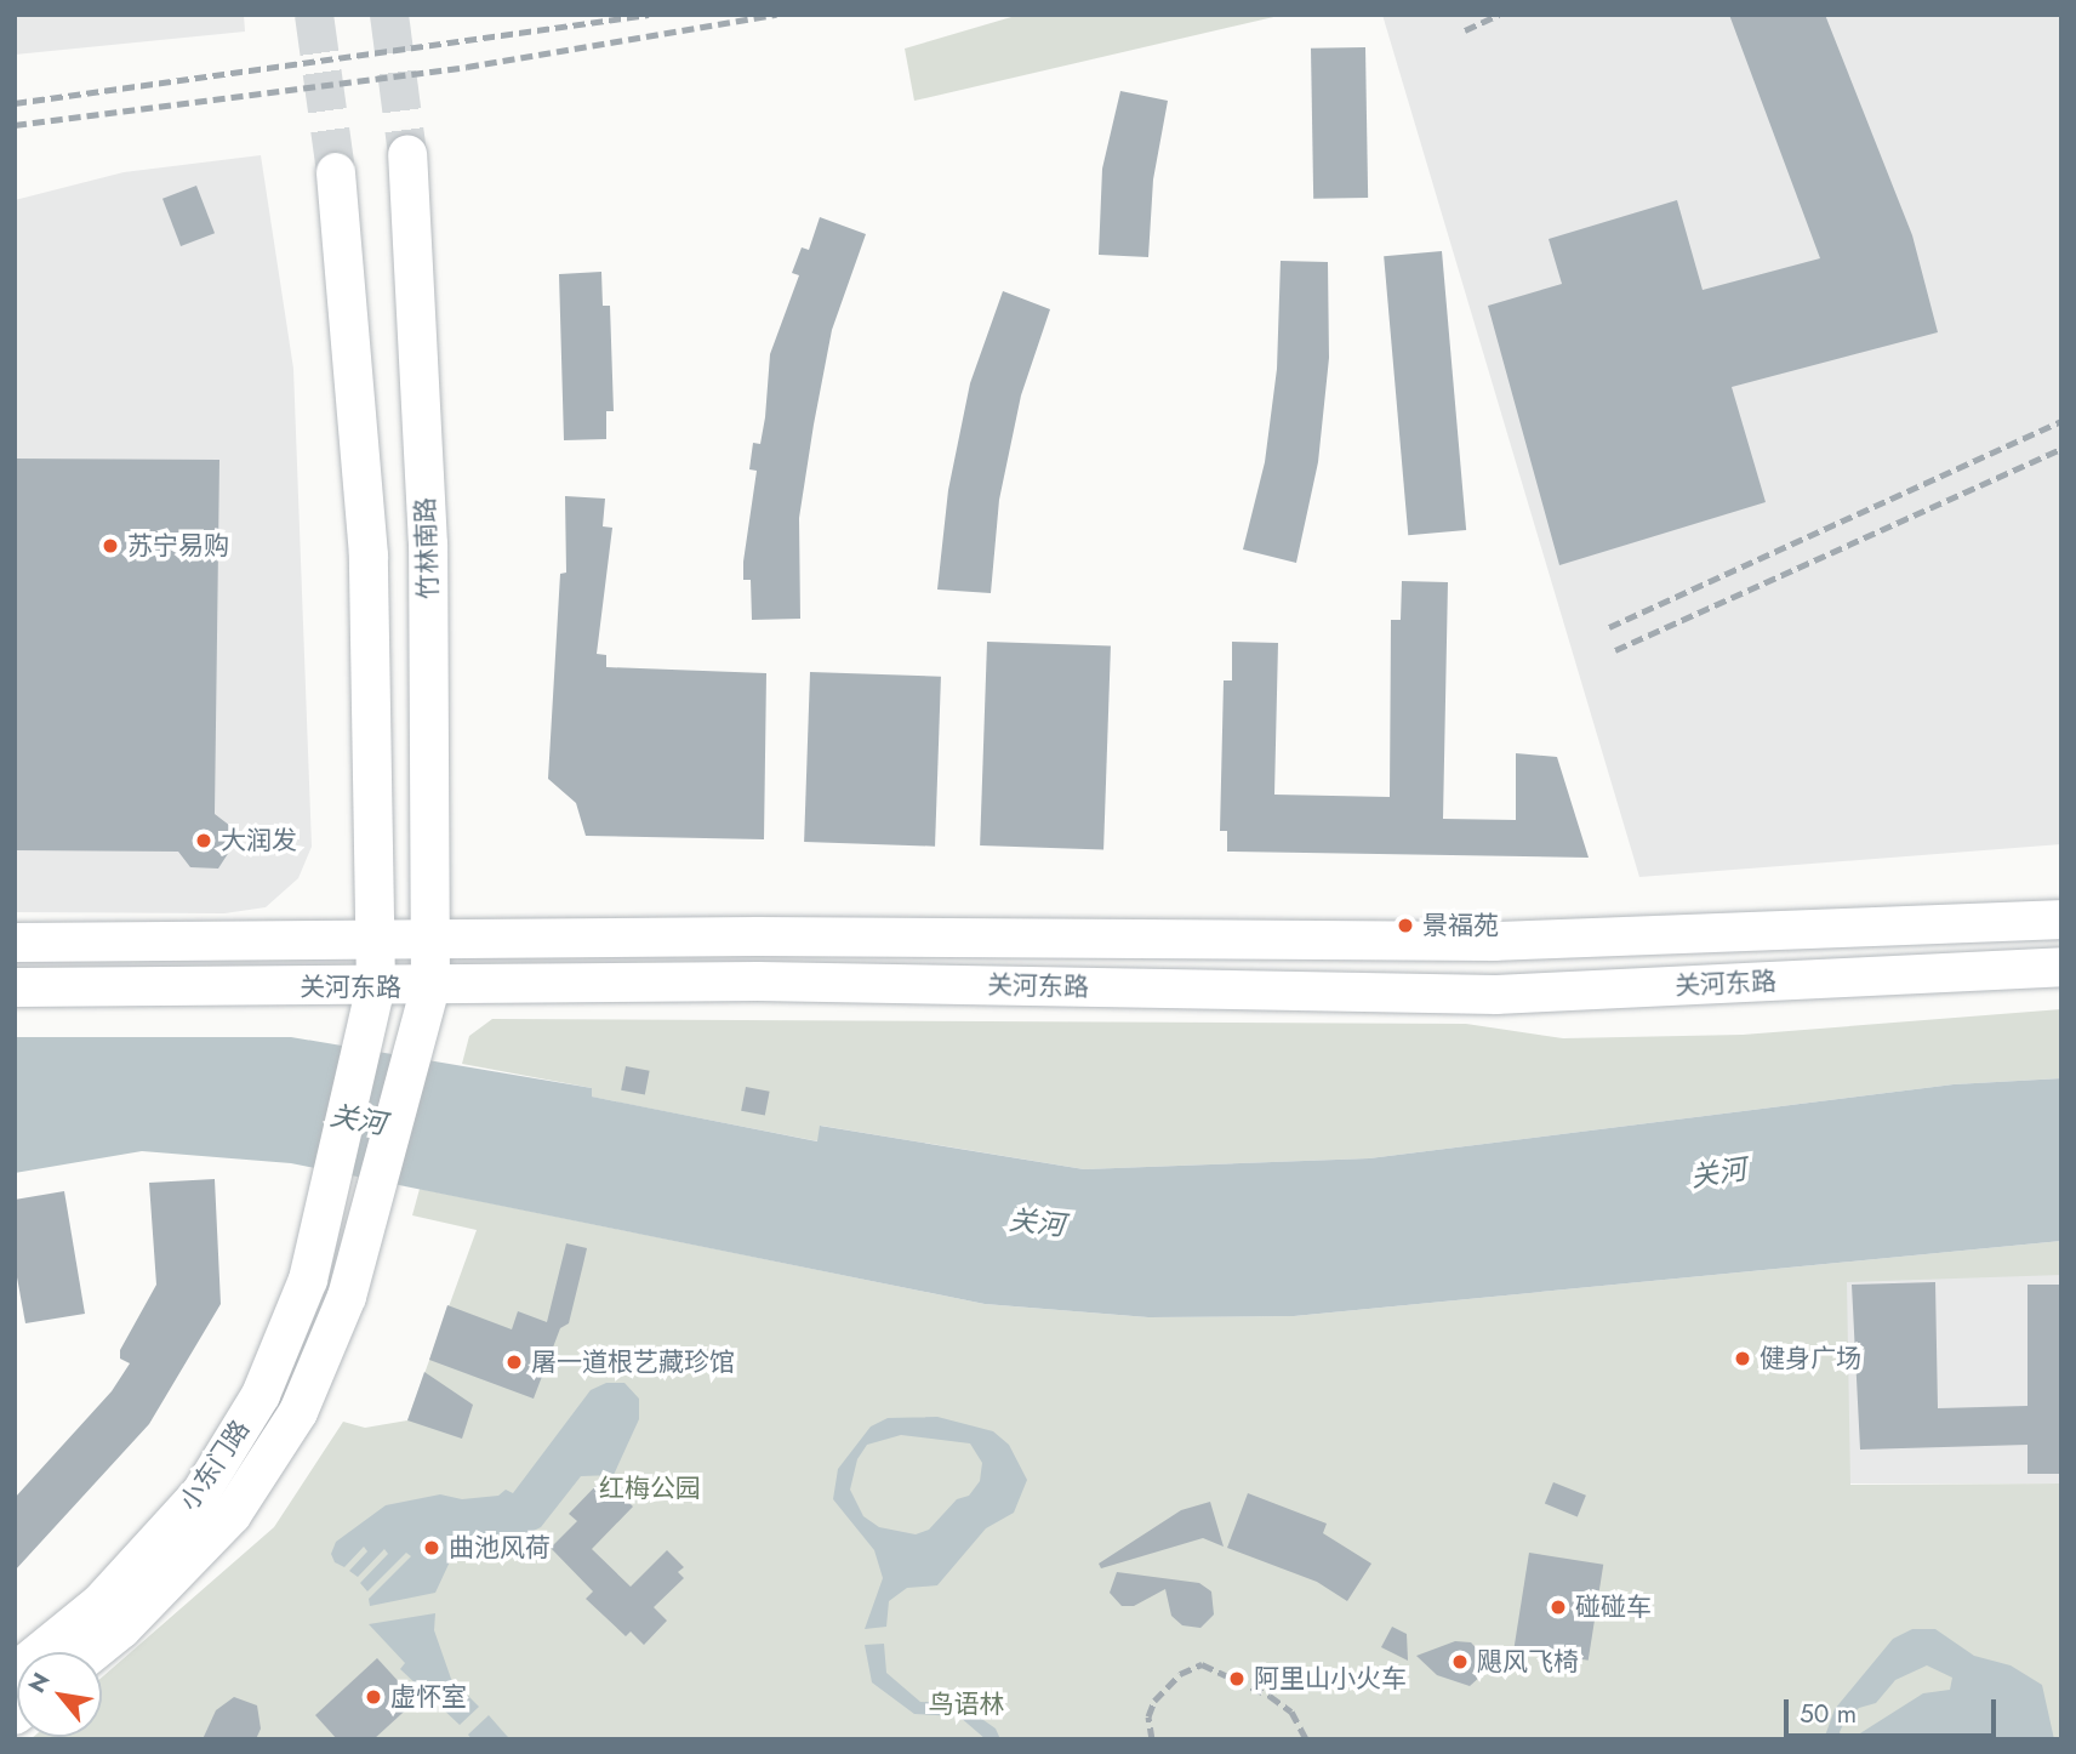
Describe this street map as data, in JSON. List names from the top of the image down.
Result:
{
  "streets": {
    "main road": ["竹林南路", "关河东路", "小东门路"]
  },
  "crossings": [
    ["竹林南路", "关河东路"],
    ["关河东路", "小东门路"]
  ],
  "water": ["关河"],
  "parks": ["红梅公园", "鸟语林"],
  "places": [
    "苏宁易购",
    "大润发",
    "景福苑",
    "健身广场",
    "屠一道根艺藏珍馆",
    "曲池风荷",
    "碰碰车",
    "飓风飞椅",
    "阿里山小火车",
    "虚怀室"
  ],
  "scale_bar": "50 m",
  "north": "top left"
}
